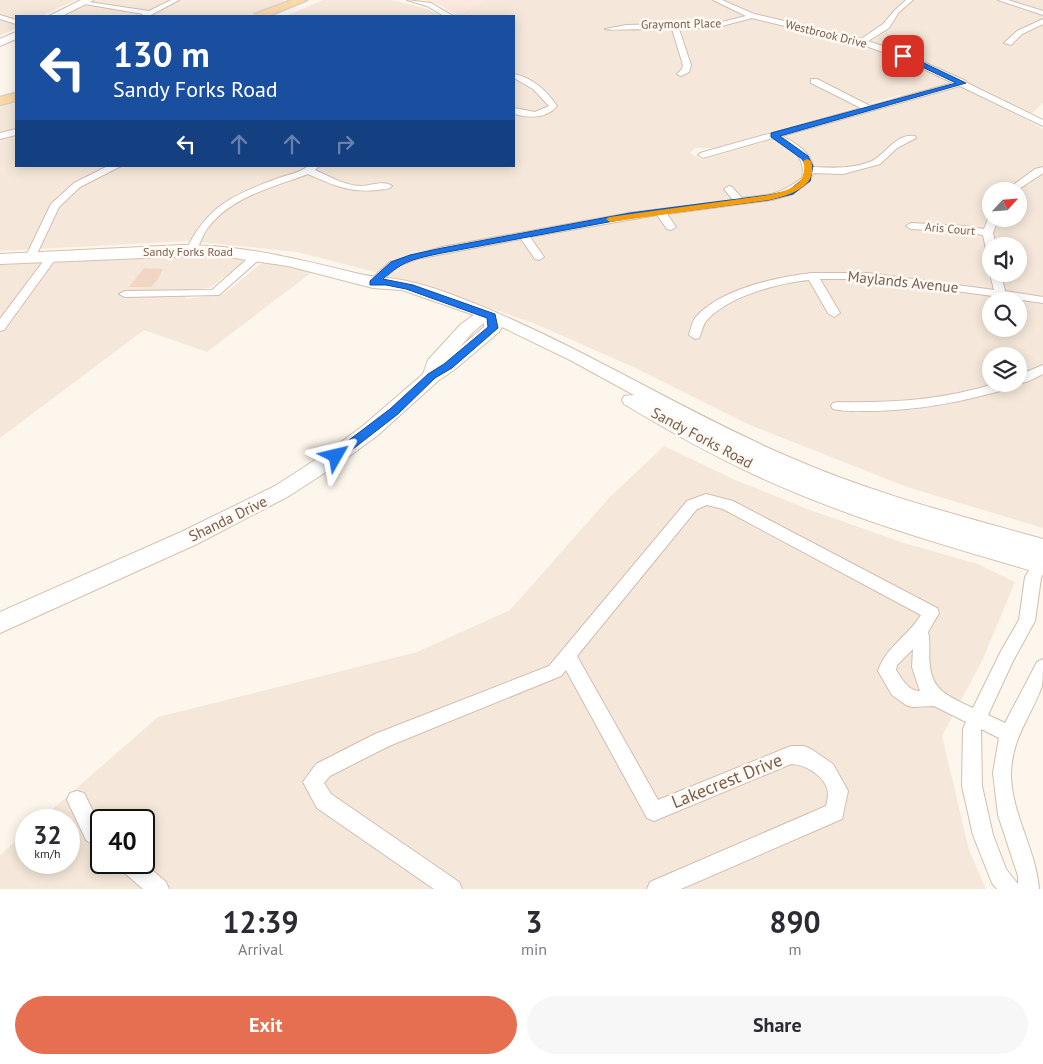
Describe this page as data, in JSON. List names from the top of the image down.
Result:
{
  "streets": {
    "street": [
      "Graymont Place",
      "Westbrook Drive",
      "Aris Court",
      "Sandy Forks Road",
      "Maylands Avenue",
      "Shanda Drive",
      "Lakecrest Drive"
    ]
  },
  "crossings": [
    ["Graymont Place", "Westbrook Drive"],
    ["Sandy Forks Road", "Shanda Drive"]
  ],
  "north": "top right",
  "page": {
    "turn": ["130 m", "Sandy Forks Road"],
    "speed": "32 km/h",
    "limit": "40",
    "eta": [
      "12:39",
      "Arrival",
      "3",
      "min",
      "890",
      "m"
    ],
    "buttons": ["Exit", "Share"]
  }
}
